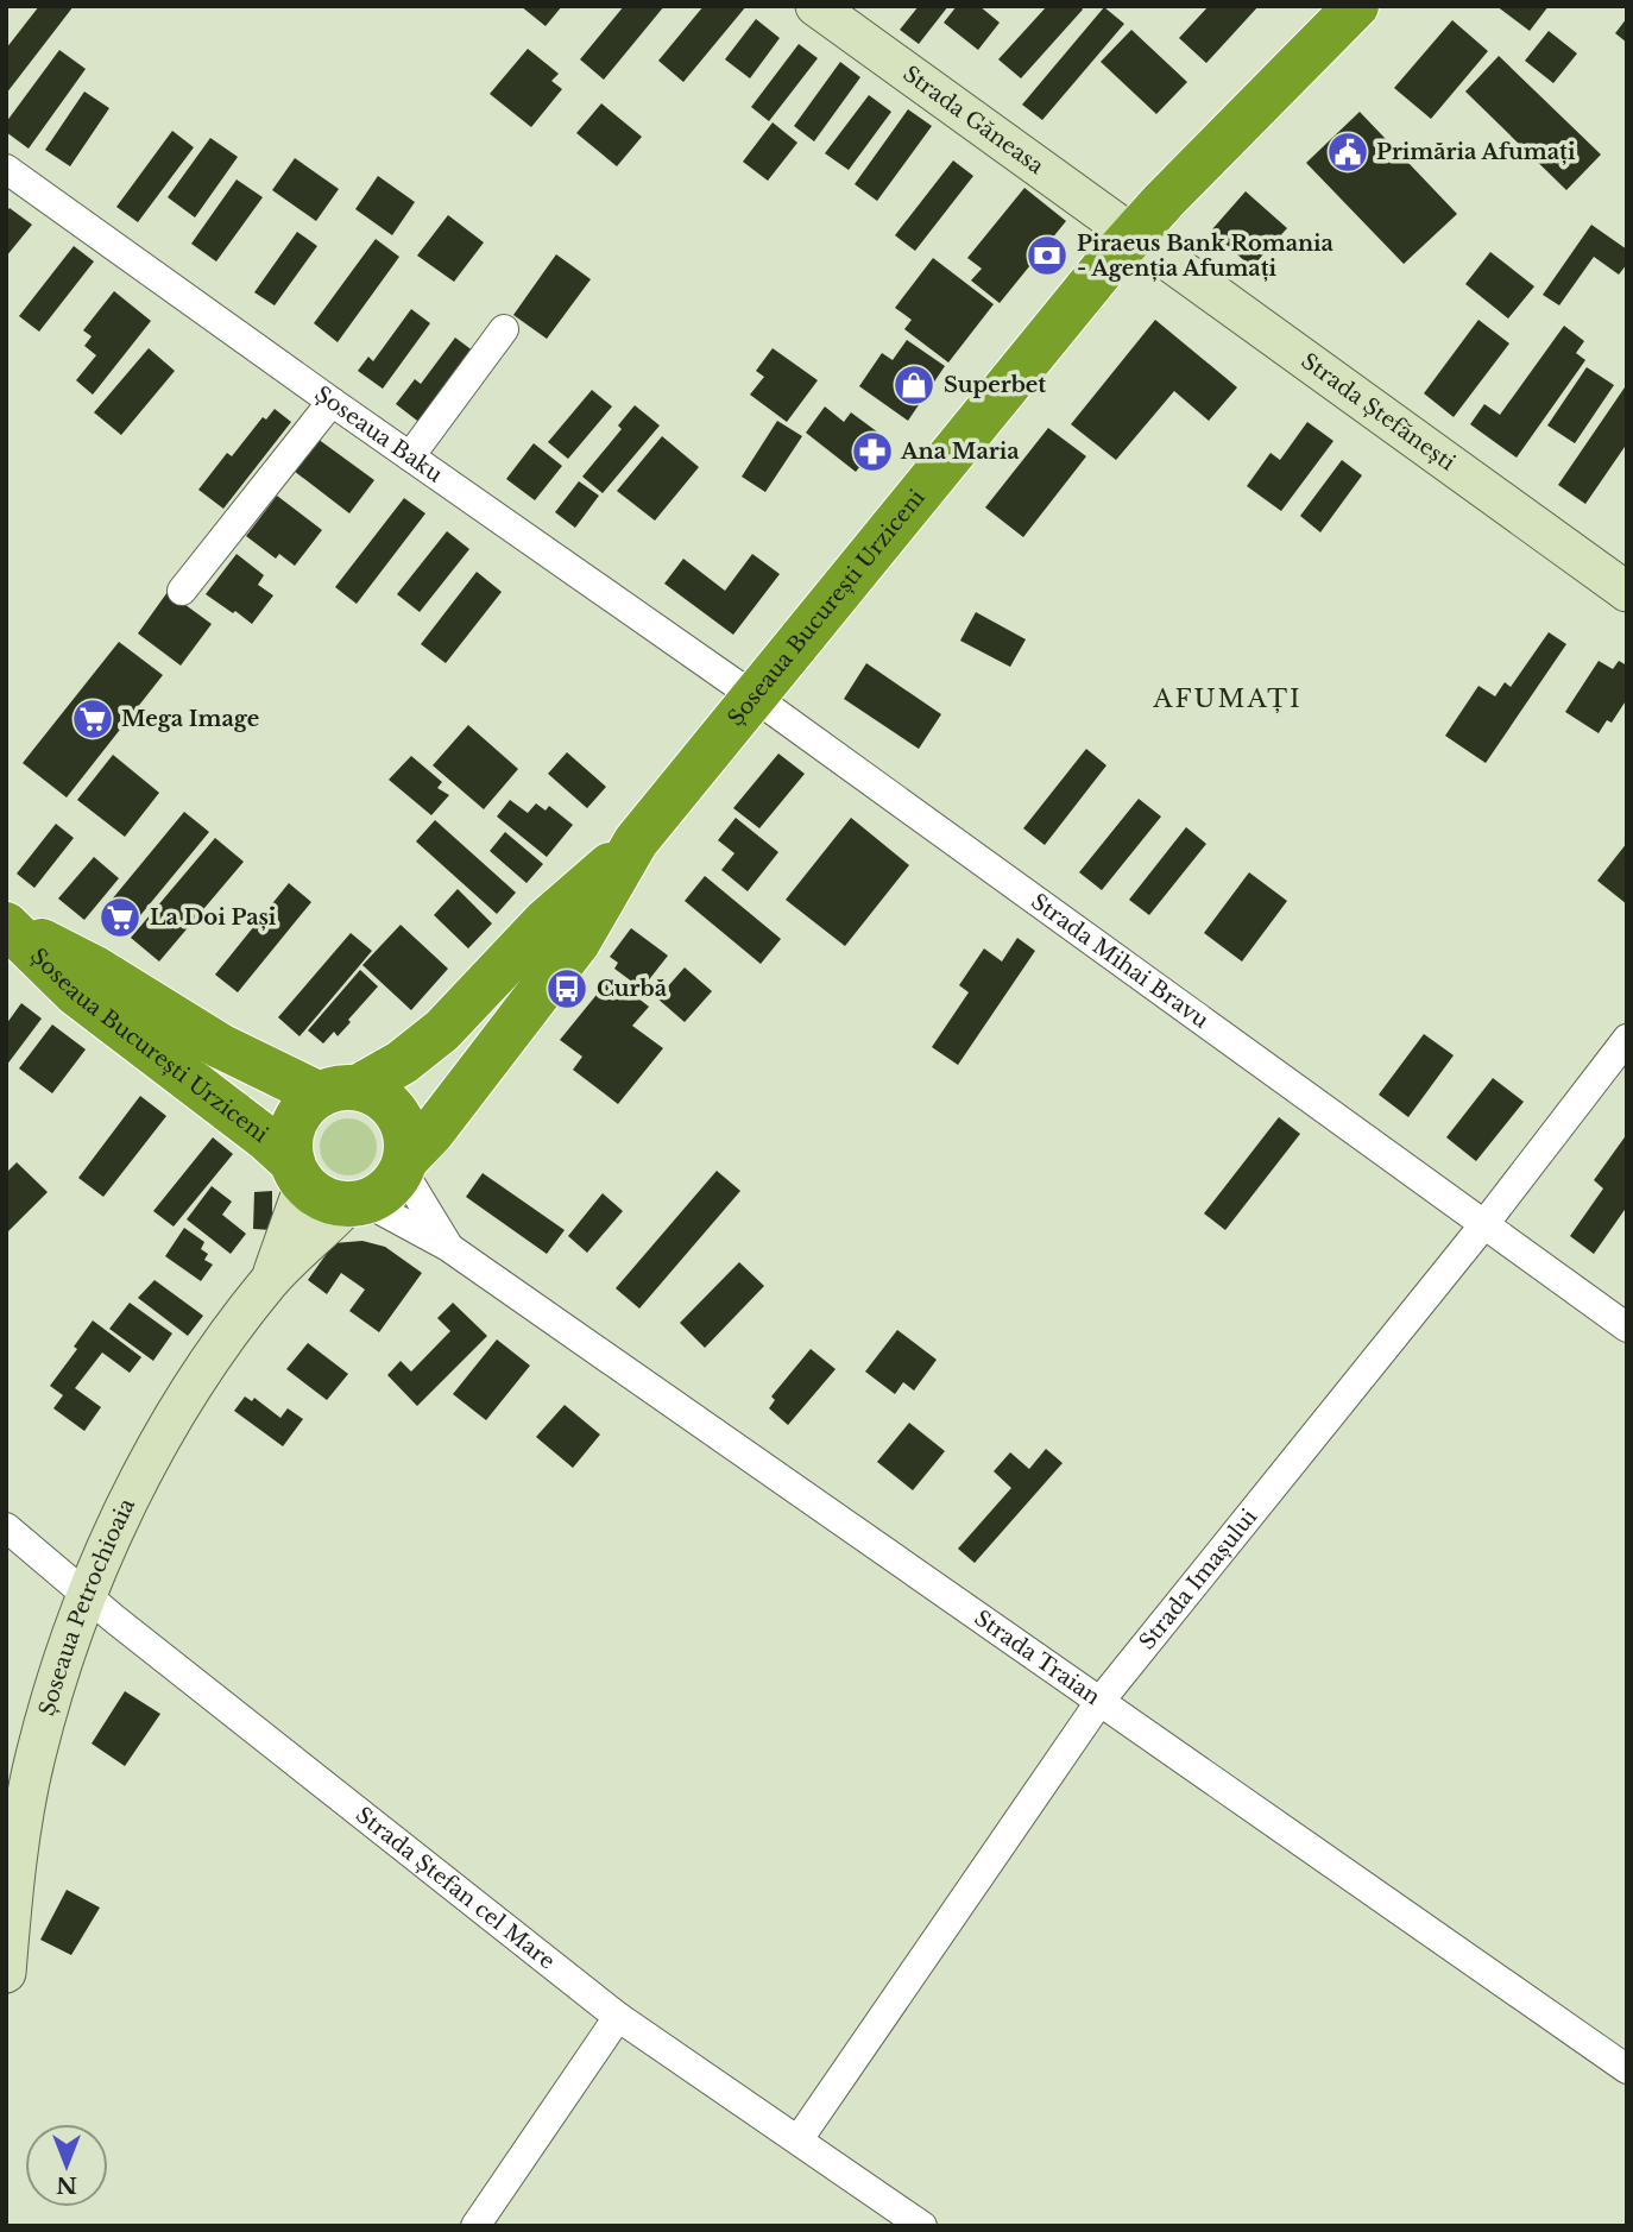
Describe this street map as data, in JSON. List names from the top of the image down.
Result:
{
  "streets": {
    "highway": ["Șoseaua București Urziceni"],
    "main road": ["Strada Găneasa", "Strada Ștefănești", "Șoseaua Petrochioaia"],
    "street": [
      "Șoseaua Baku",
      "Strada Mihai Bravu",
      "Strada Imașului",
      "Strada Traian",
      "Strada Ștefan cel Mare"
    ]
  },
  "crossings": [
    ["Strada Găneasa", "Strada Ștefănești"],
    ["Strada Găneasa", "Șoseaua București Urziceni"],
    ["Strada Ștefănești", "Șoseaua București Urziceni"],
    ["Șoseaua Baku", "Șoseaua București Urziceni"],
    ["Șoseaua Baku", "Strada Mihai Bravu"],
    ["Șoseaua București Urziceni", "Strada Mihai Bravu"],
    ["Șoseaua București Urziceni", "Șoseaua Petrochioaia"],
    ["Șoseaua București Urziceni", "Strada Traian"],
    ["Strada Mihai Bravu", "Strada Imașului"],
    ["Strada Imașului", "Strada Traian"],
    ["Strada Imașului", "Strada Ștefan cel Mare"],
    ["Șoseaua Petrochioaia", "Strada Traian"],
    ["Șoseaua Petrochioaia", "Strada Ștefan cel Mare"]
  ],
  "districts": ["AFUMAȚI"],
  "places": {
    "public building": ["Primăria Afumați"],
    "bank": ["Piraeus Bank Romania - Agenția Afumați"],
    "shop": ["Superbet"],
    "pharmacy": ["Ana Maria"],
    "supermarket": ["Mega Image", "La Doi Pași"],
    "bus stop": ["Curbă"]
  },
  "north": "bottom"
}
